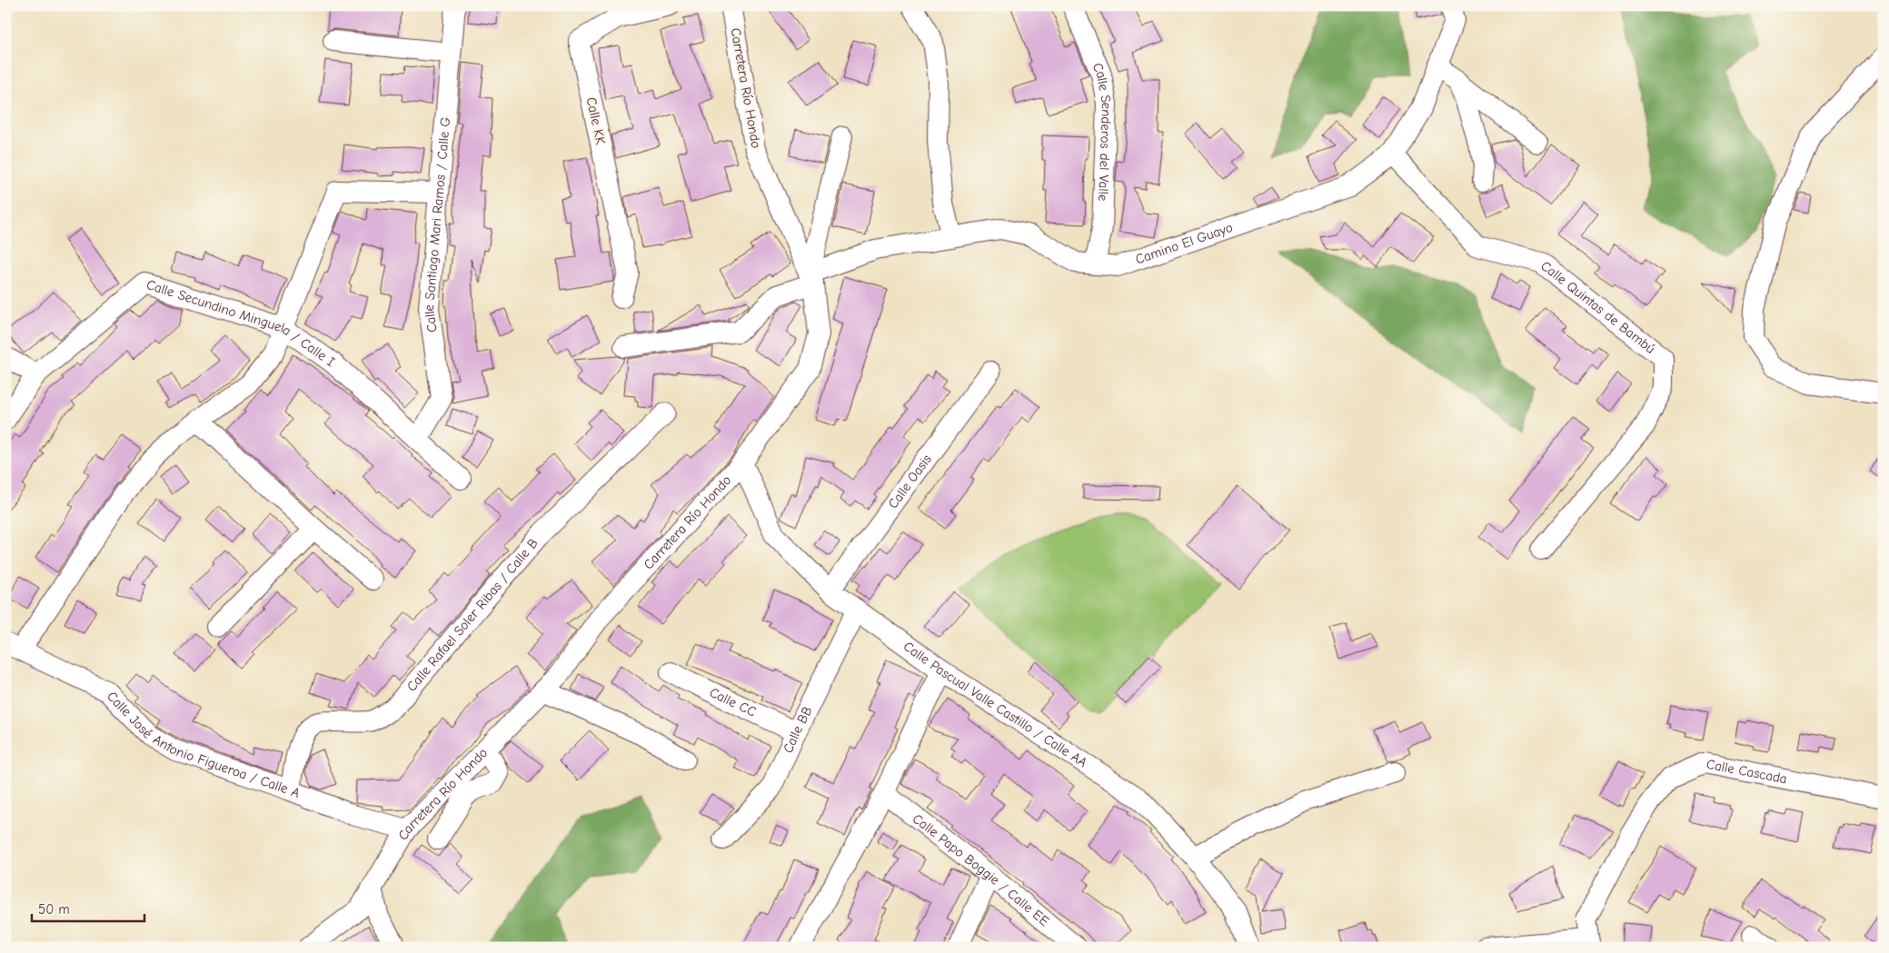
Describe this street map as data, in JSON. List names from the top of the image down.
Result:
{
  "streets": {
    "street": [
      "Carretera Río Hondo",
      "Calle KK",
      "Calle Senderos del Valle",
      "Calle Santiago Mari Ramos / Calle G",
      "Camino El Guayo",
      "Calle Quintas de Bambú",
      "Calle Secundino Minguela / Calle I",
      "Calle Oasis",
      "Calle Rafael Soler Ribas / Calle B",
      "Calle CC",
      "Calle Pascual Valle Castillo / Calle AA",
      "Calle BB",
      "Calle José Antonio Figueroa / Calle A",
      "Calle Cascada",
      "Calle Papo Boggie / Calle EE"
    ]
  },
  "crossings": [
    ["Carretera Río Hondo", "Camino El Guayo"],
    ["Carretera Río Hondo", "Calle Pascual Valle Castillo / Calle AA"],
    ["Carretera Río Hondo", "Calle José Antonio Figueroa / Calle A"],
    ["Calle Senderos del Valle", "Camino El Guayo"],
    ["Calle Santiago Mari Ramos / Calle G", "Calle Secundino Minguela / Calle I"],
    ["Camino El Guayo", "Calle Quintas de Bambú"],
    ["Calle Oasis", "Calle Pascual Valle Castillo / Calle AA"],
    ["Calle Rafael Soler Ribas / Calle B", "Calle José Antonio Figueroa / Calle A"],
    ["Calle CC", "Calle BB"],
    ["Calle Pascual Valle Castillo / Calle AA", "Calle BB"]
  ],
  "scale_bar": "50 m"
}
